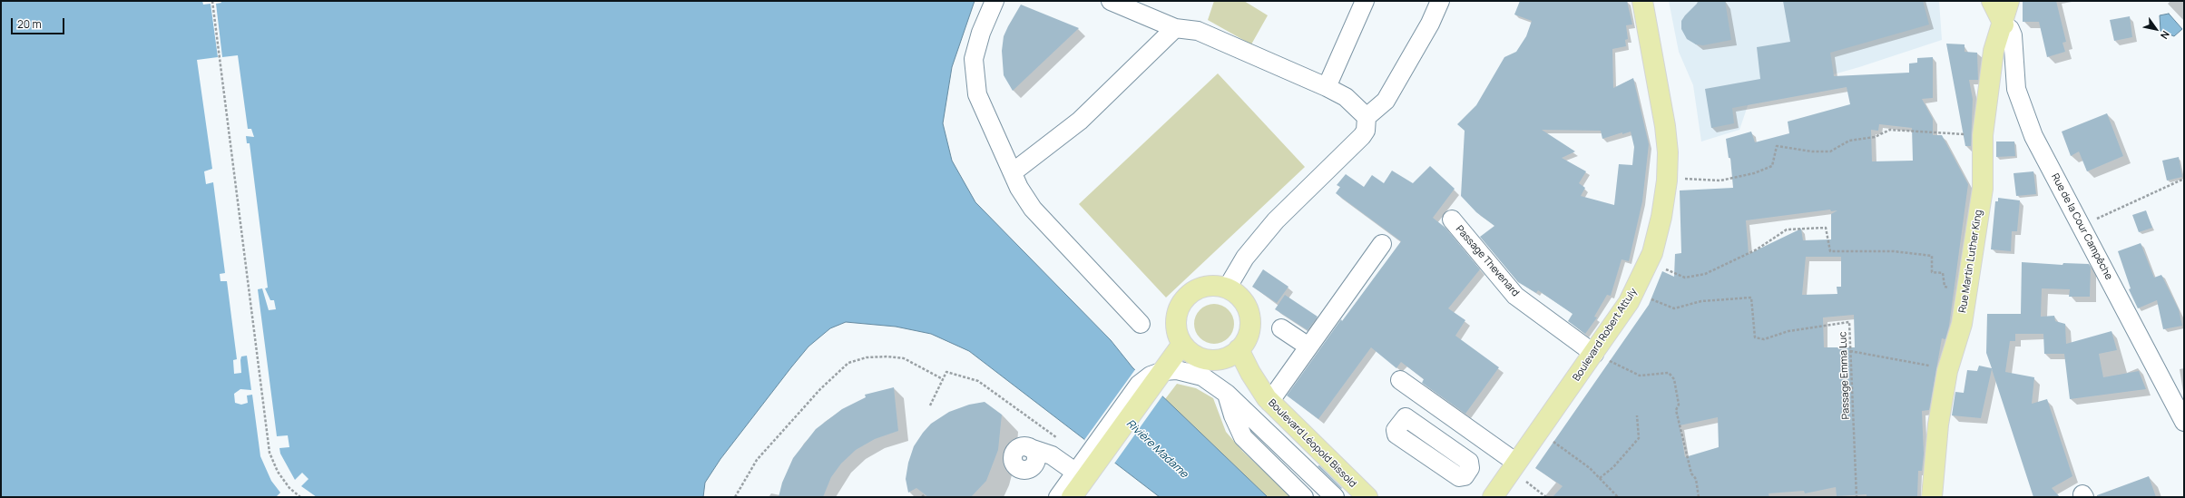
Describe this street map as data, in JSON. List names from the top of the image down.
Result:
{
  "streets": {
    "main road": ["Rue Martin Luther King", "Boulevard Robert Attuly", "Boulevard Léopold Bissold"],
    "street": ["Rue de la Cour Campêche", "Passage Thevenard"],
    "path": ["Passage Emma Luc"]
  },
  "crossings": [
    ["Rue de la Cour Campêche", "Rue Martin Luther King"],
    ["Passage Thevenard", "Boulevard Robert Attuly"]
  ],
  "water": ["Rivière Madame"],
  "scale_bar": "20 m",
  "north": "bottom right"
}
